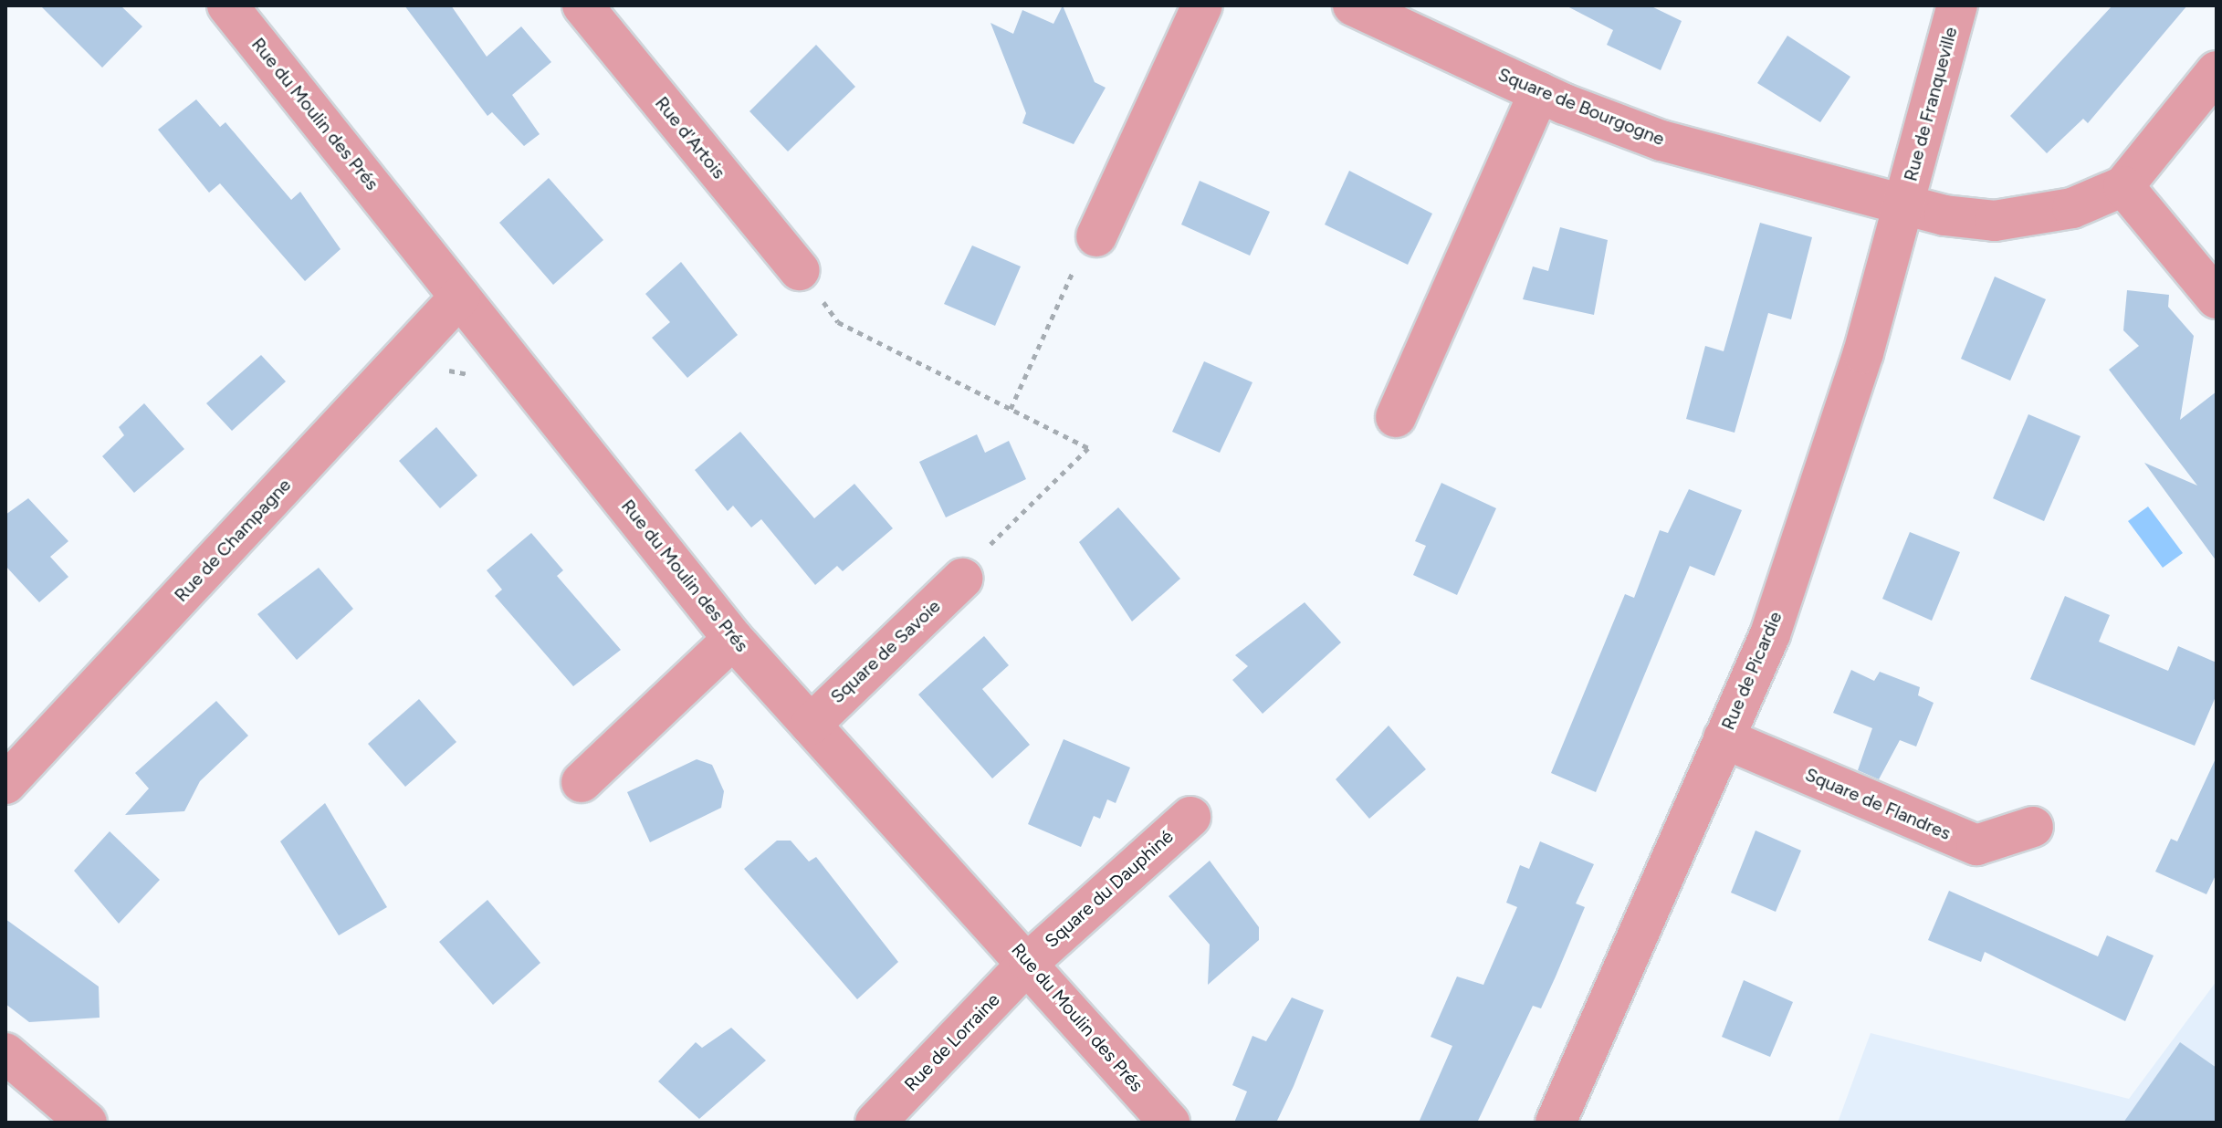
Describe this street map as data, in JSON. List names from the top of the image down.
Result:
{
  "streets": {
    "street": [
      "Rue de Franqueville",
      "Square de Bourgogne",
      "Rue du Moulin des Prés",
      "Rue d'Artois",
      "Rue de Champagne",
      "Square de Savoie",
      "Rue de Picardie",
      "Square de Flandres",
      "Square du Dauphiné",
      "Rue de Lorraine"
    ]
  },
  "crossings": [
    ["Rue de Franqueville", "Square de Bourgogne"],
    ["Rue de Franqueville", "Rue de Picardie"],
    ["Square de Bourgogne", "Rue de Picardie"],
    ["Rue du Moulin des Prés", "Rue de Champagne"],
    ["Rue du Moulin des Prés", "Square de Savoie"],
    ["Rue du Moulin des Prés", "Square du Dauphiné"],
    ["Rue du Moulin des Prés", "Rue de Lorraine"],
    ["Rue de Picardie", "Square de Flandres"],
    ["Square du Dauphiné", "Rue de Lorraine"]
  ]
}
